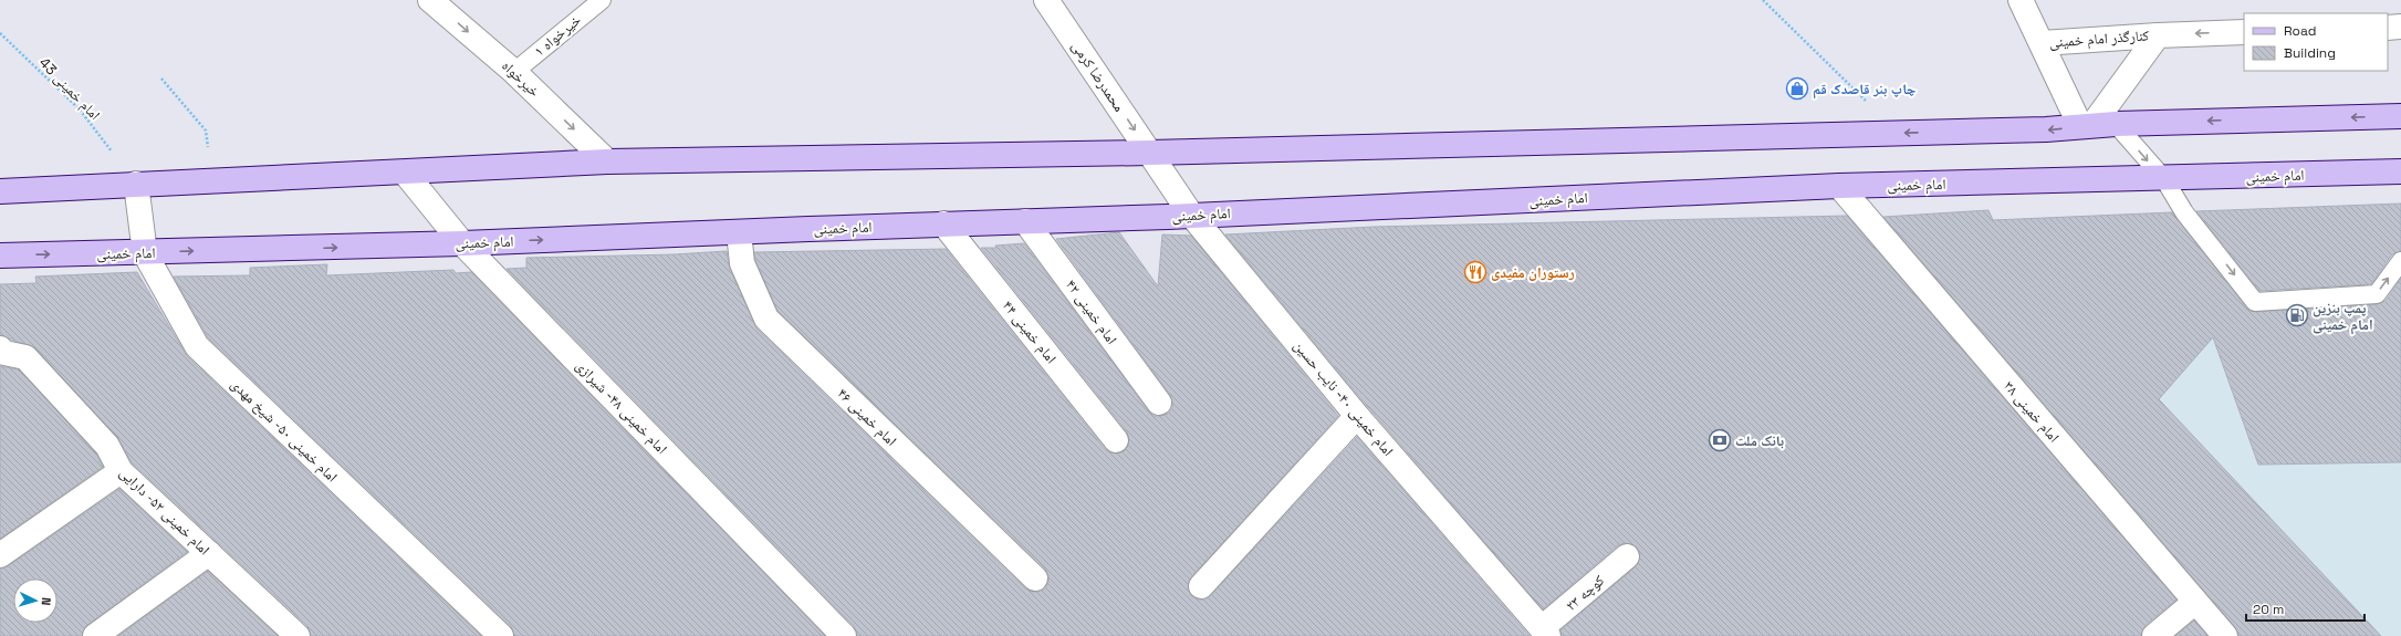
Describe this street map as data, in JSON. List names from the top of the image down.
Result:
{
  "streets": {
    "main road": ["امام خمینی"],
    "street": [
      "کنارگذر امام خمینی",
      "محمدرضا کرمی",
      "خیرخواه",
      "امام خمینی ۴۲",
      "امام خمینی ۴۴",
      "امام خمینی ۴۰- نایب حسین",
      "امام خمینی ۴۸- شیرازی",
      "امام خمینی ۳۸",
      "امام خمینی ۴۶",
      "امام خمینی ۵۰- شیخ مهدی",
      "امام خمینی ۵۲- دارایی",
      "کوچه ۲۳"
    ],
    "lane": ["خیرخواه ۱"],
    "path": ["امام خمینی 43"]
  },
  "crossings": [
    ["خیرخواه ۱", "خیرخواه"],
    ["محمدرضا کرمی", "امام خمینی ۴۰- نایب حسین"],
    ["امام خمینی 43", "امام خمینی ۵۰- شیخ مهدی"],
    ["امام خمینی", "امام خمینی ۴۲"],
    ["امام خمینی", "امام خمینی ۴۴"],
    ["امام خمینی", "امام خمینی ۴۰- نایب حسین"],
    ["امام خمینی", "امام خمینی ۴۸- شیرازی"],
    ["امام خمینی", "امام خمینی ۳۸"],
    ["امام خمینی", "امام خمینی ۴۶"],
    ["امام خمینی", "امام خمینی ۵۰- شیخ مهدی"],
    ["امام خمینی ۴۰- نایب حسین", "کوچه ۲۳"]
  ],
  "one_way": ["محمدرضا کرمی", "خیرخواه"],
  "places": {
    "shop": ["چاپ بنر قاصدک قم"],
    "restaurant": ["رستوران مفیدی"],
    "fuel station": ["پمپ بنزین امام خمینی"],
    "bank": ["بانک ملت"]
  },
  "legend": ["Road", "Building"],
  "scale_bar": "20 m",
  "north": "right"
}
